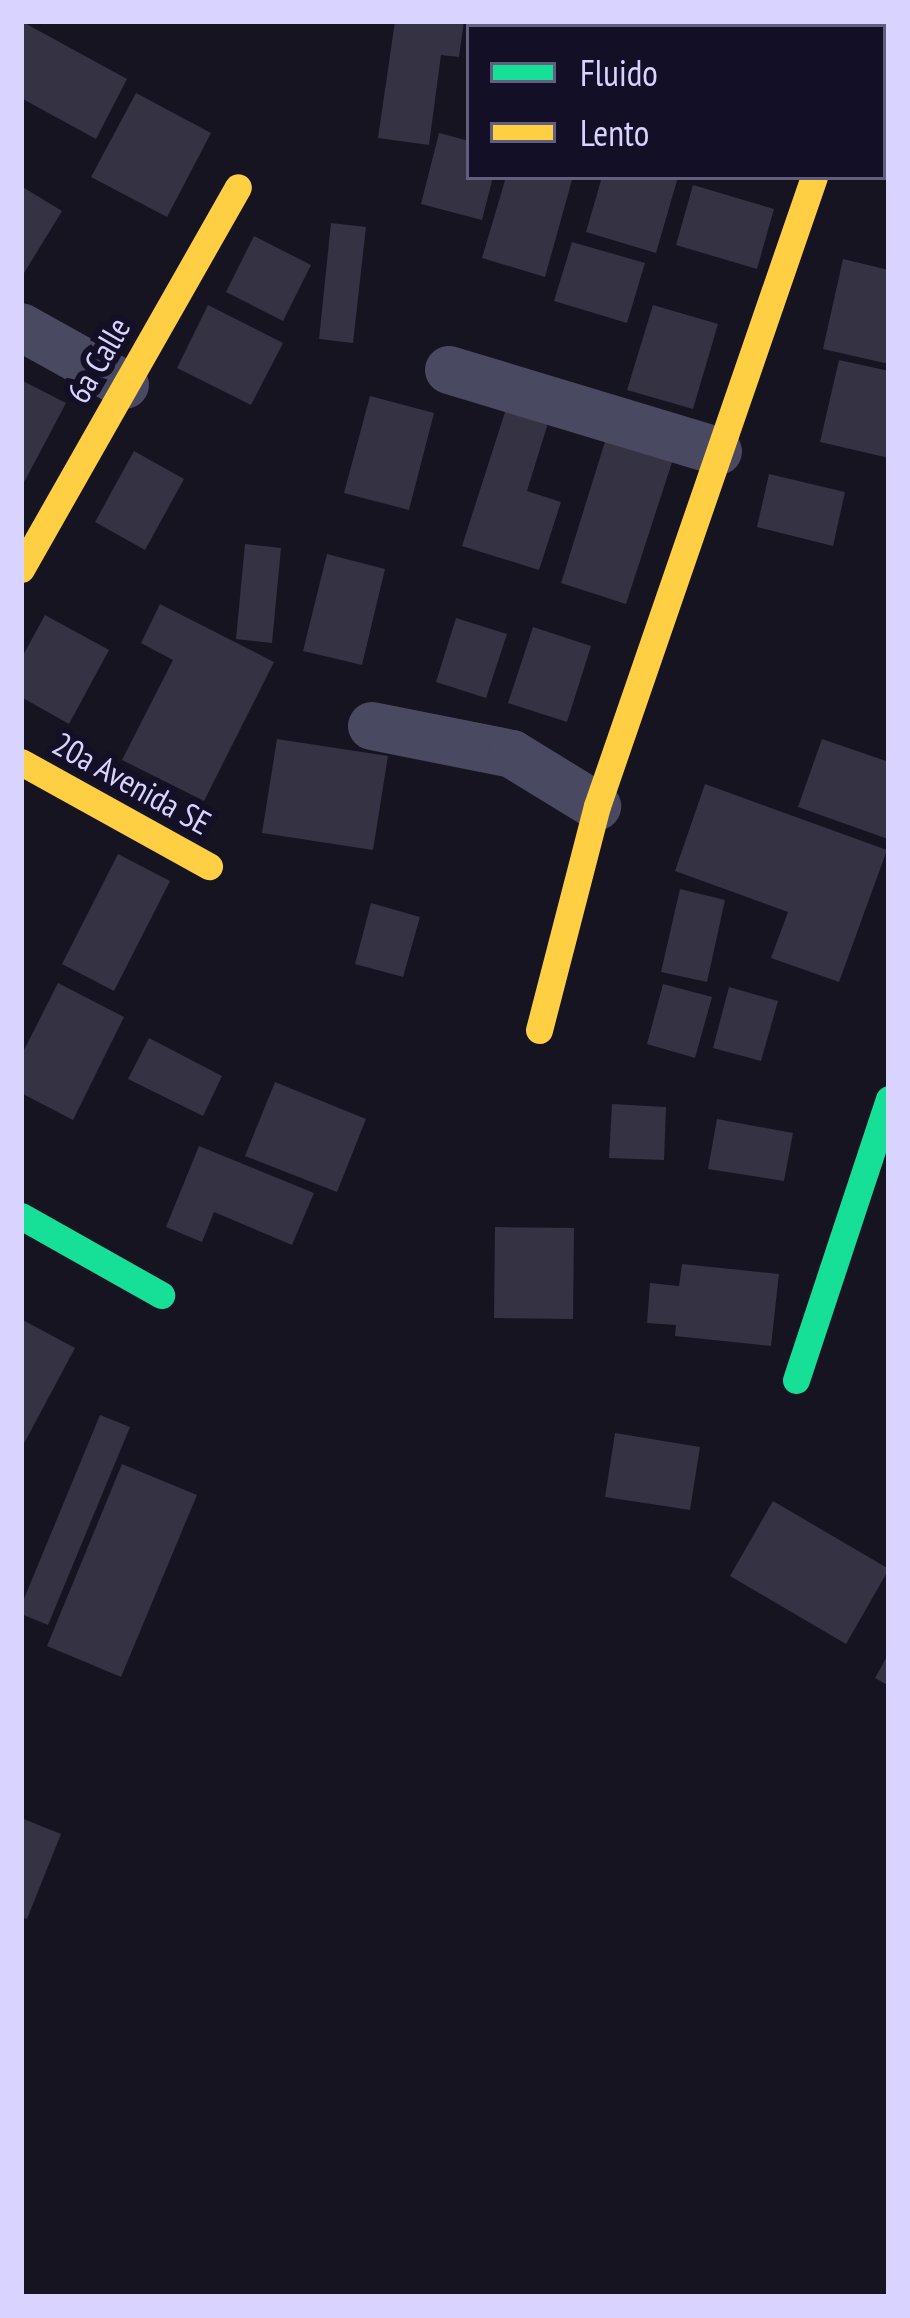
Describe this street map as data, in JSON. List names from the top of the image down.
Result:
{
  "streets": {
    "street": ["6a Calle", "20a Avenida SE"]
  },
  "legend": ["Fluido", "Lento"]
}
